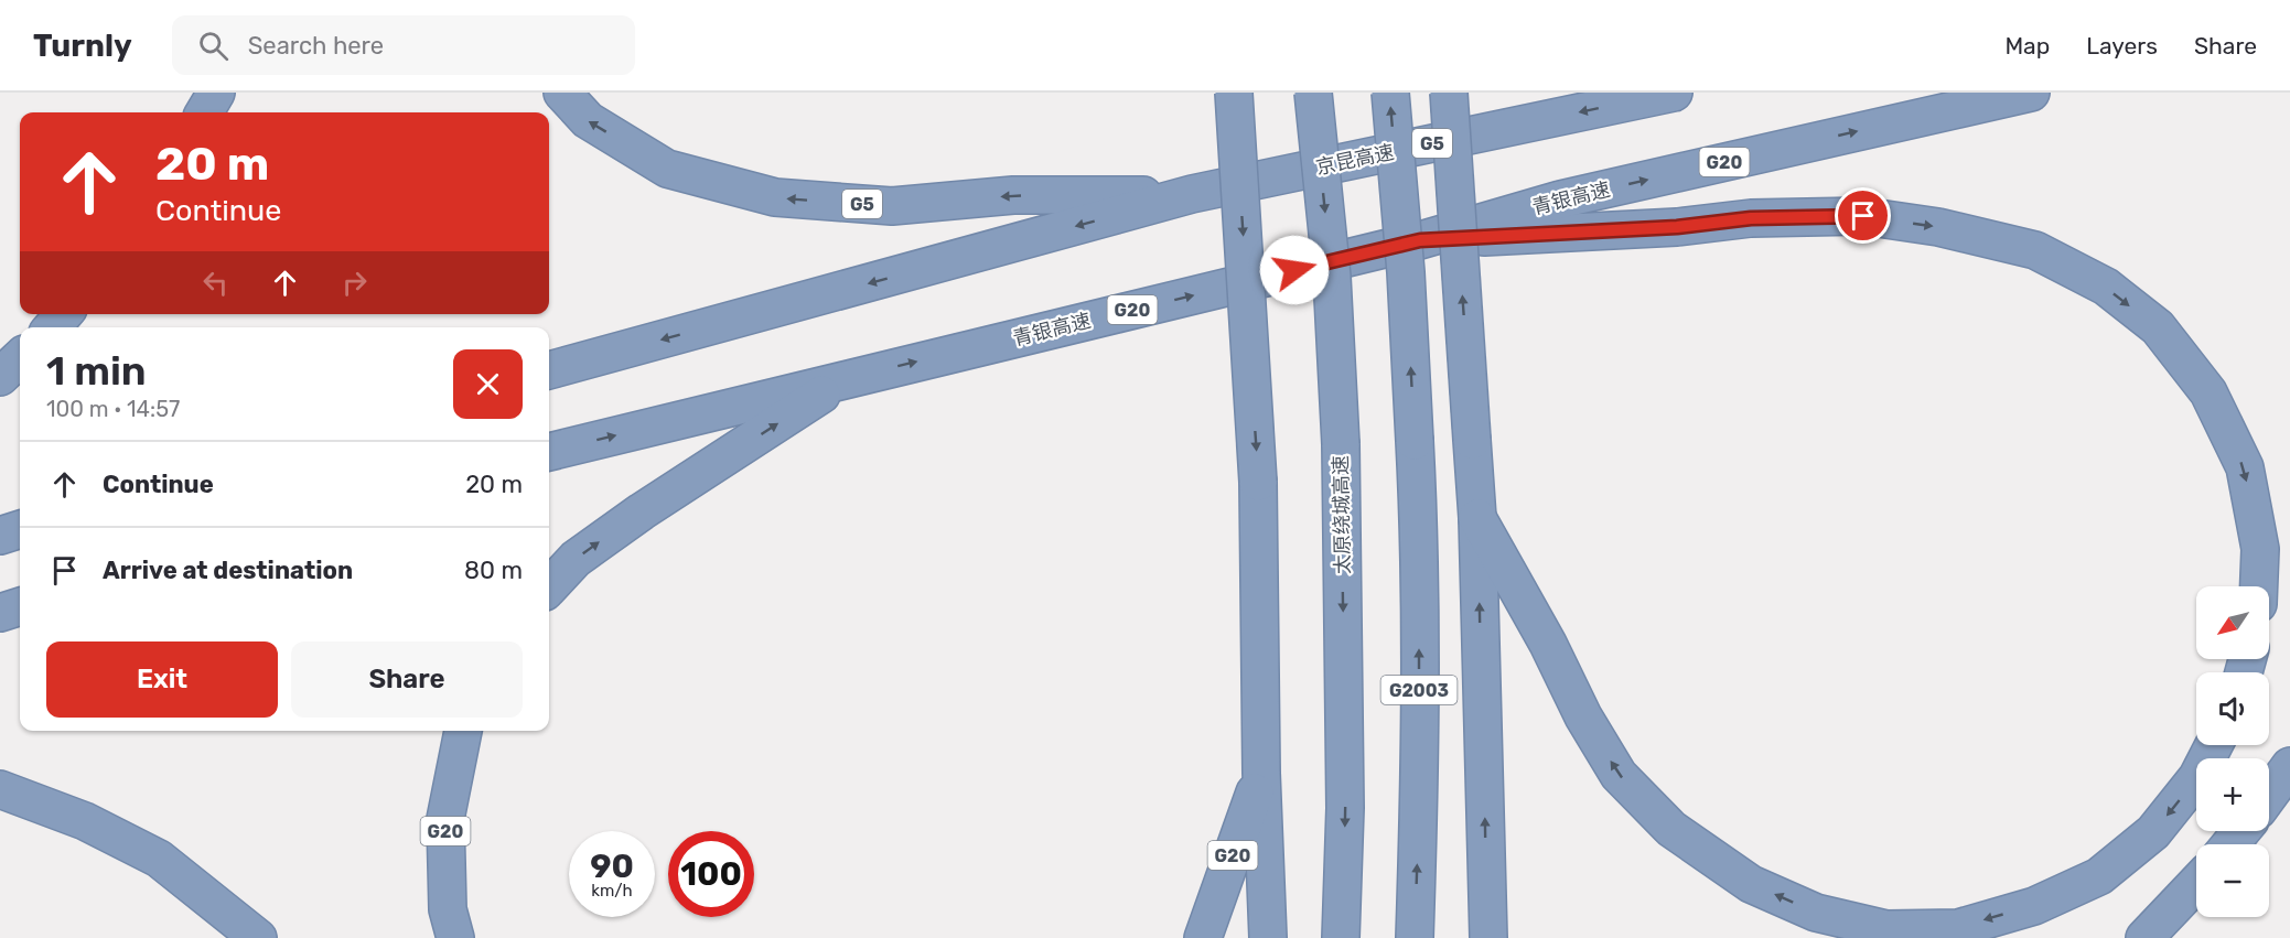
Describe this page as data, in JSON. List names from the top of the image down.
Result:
{
  "streets": {
    "highway": [
      "G5",
      "京昆高速",
      "G20",
      "青银高速",
      "太原绕城高速",
      "G2003"
    ]
  },
  "crossings": [
    ["G5", "京昆高速"],
    ["G20", "青银高速"]
  ],
  "one_way": ["京昆高速"],
  "north": "bottom left",
  "page": {
    "header": "Turnly",
    "search": "Search here",
    "nav": ["Map", "Layers", "Share"],
    "turn": ["20 m", "Continue"],
    "heading": ["1 min", "100 m · 14:57"],
    "list": [
      {
        "name": "Continue",
        "value": "20 m"
      },
      {
        "name": "Arrive at destination",
        "value": "80 m"
      }
    ],
    "map_buttons": ["+", "−"],
    "buttons": ["Exit", "Share"],
    "speed": "90 km/h",
    "limit": "100"
  }
}
